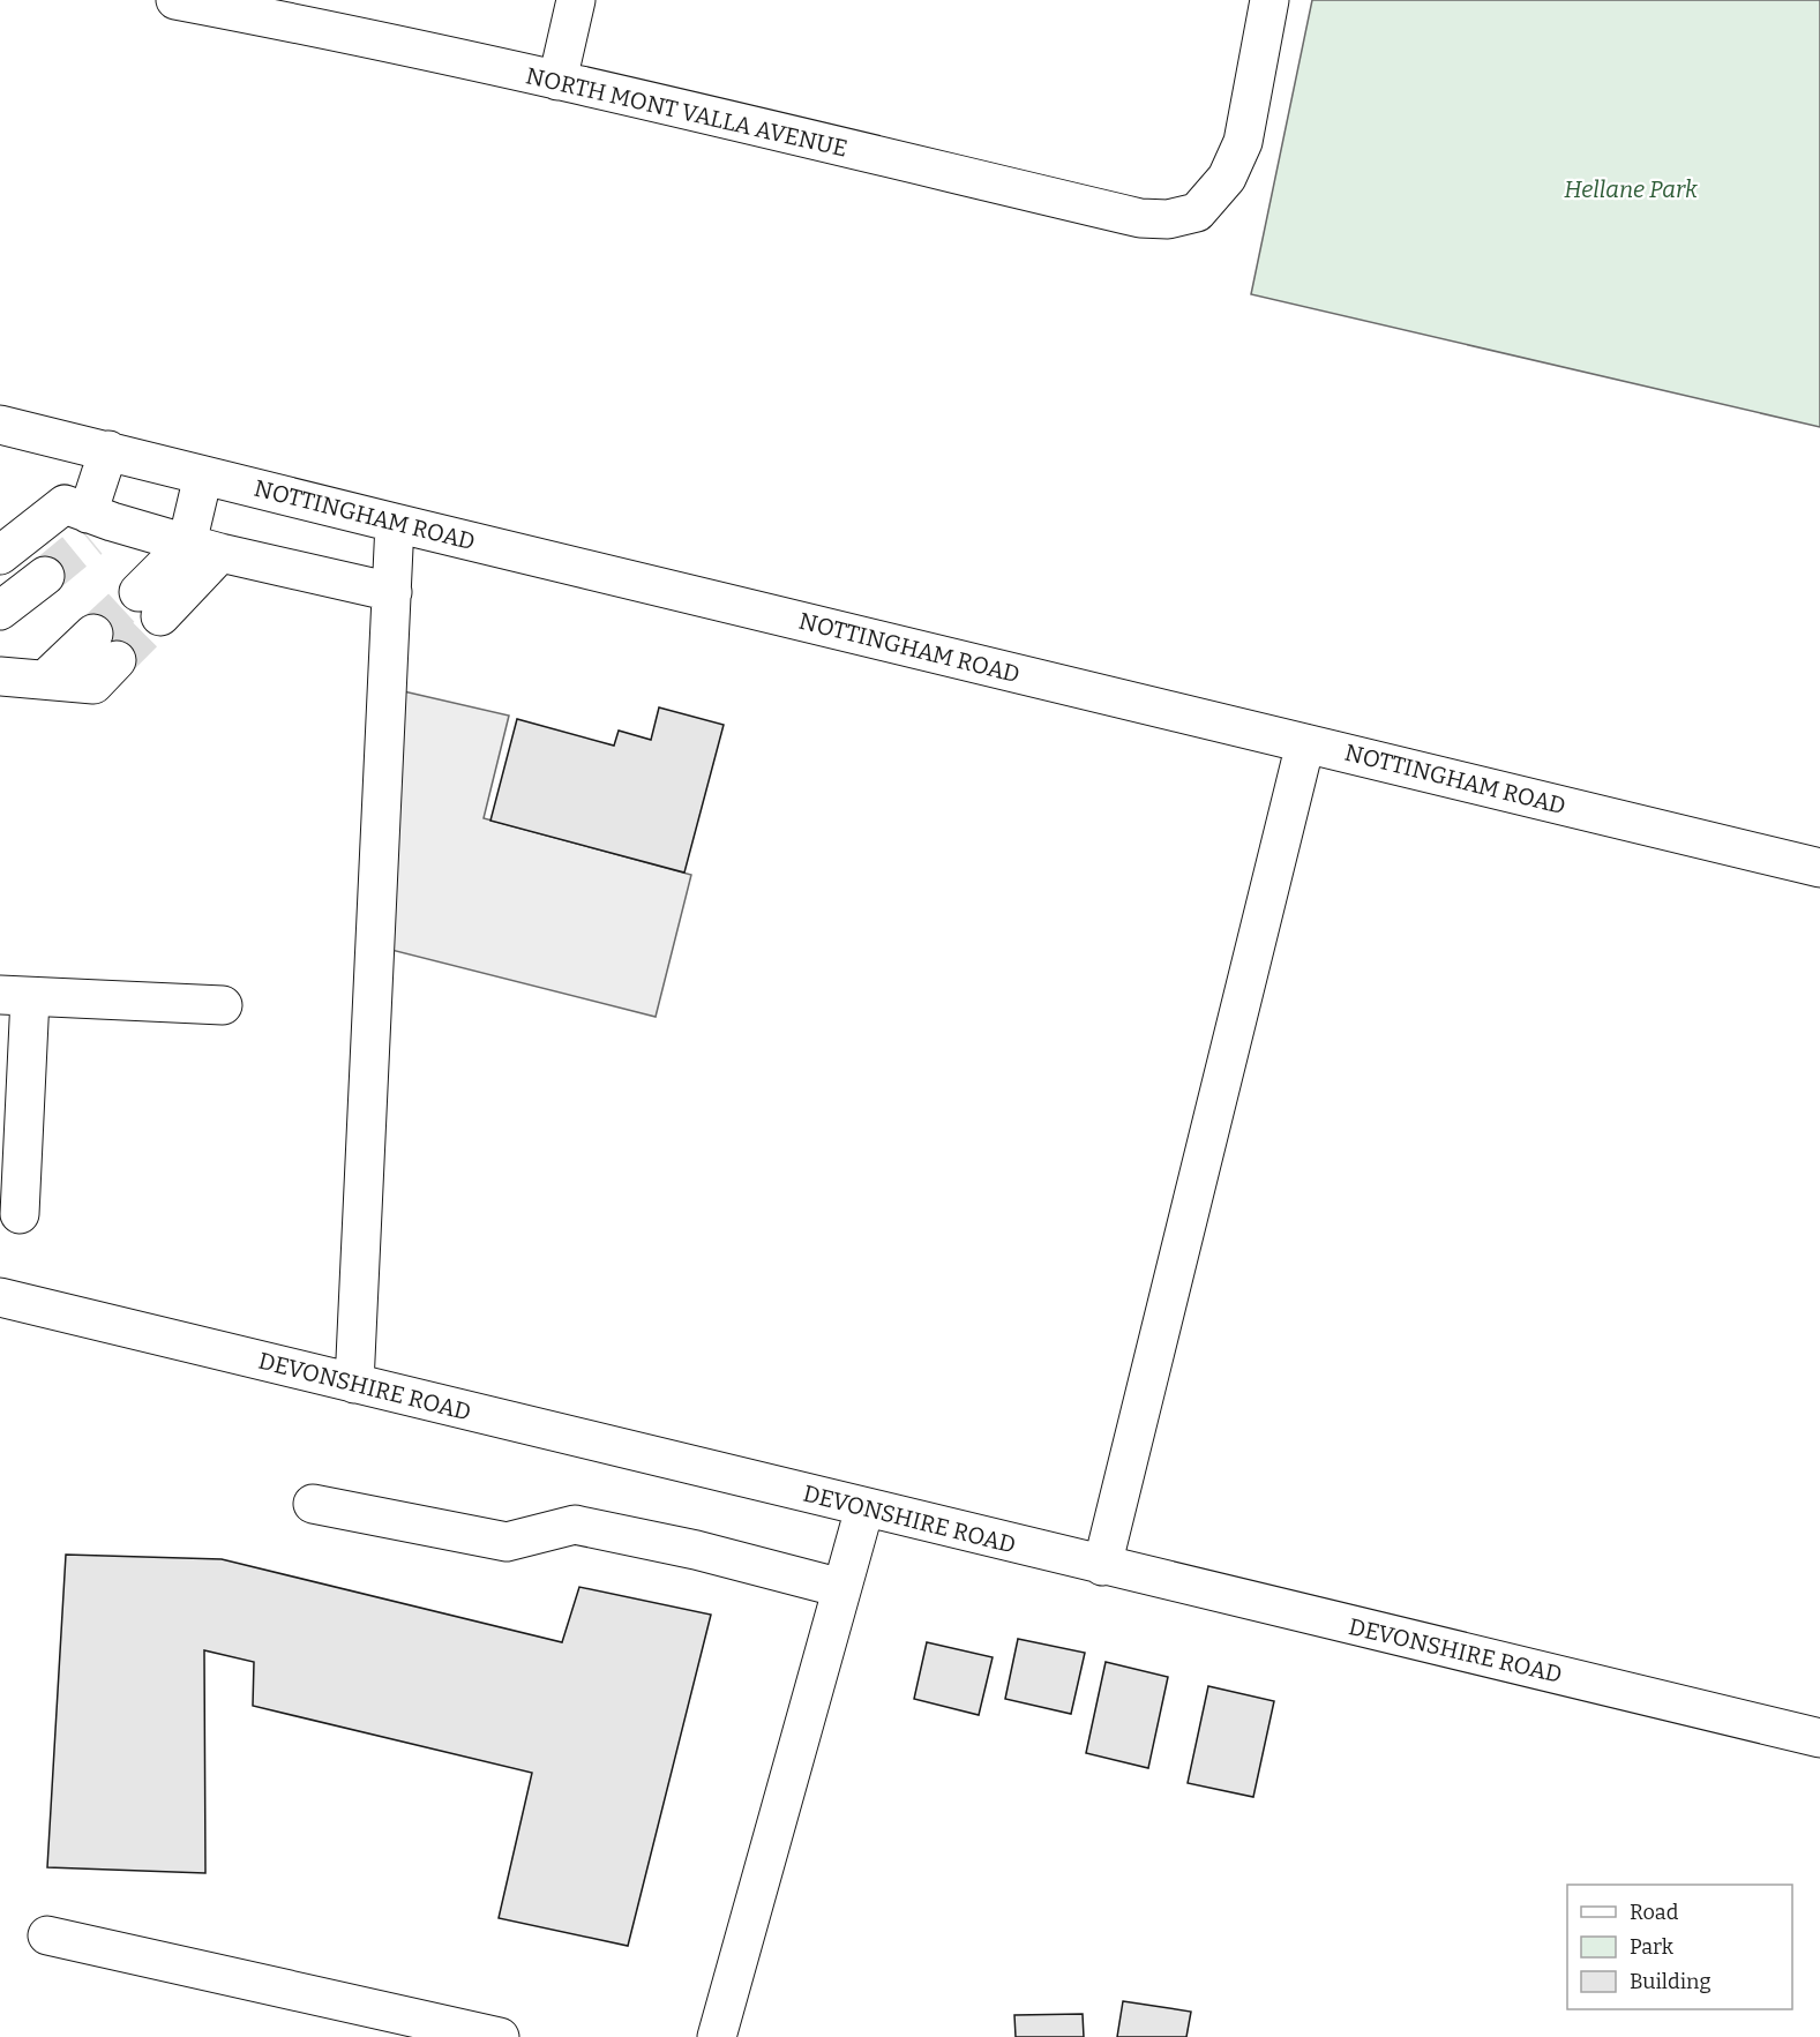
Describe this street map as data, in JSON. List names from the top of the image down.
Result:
{
  "streets": {
    "street": ["NORTH MONT VALLA AVENUE", "NOTTINGHAM ROAD", "DEVONSHIRE ROAD"]
  },
  "parks": ["Hellane Park"],
  "legend": ["Road", "Park", "Building"]
}
